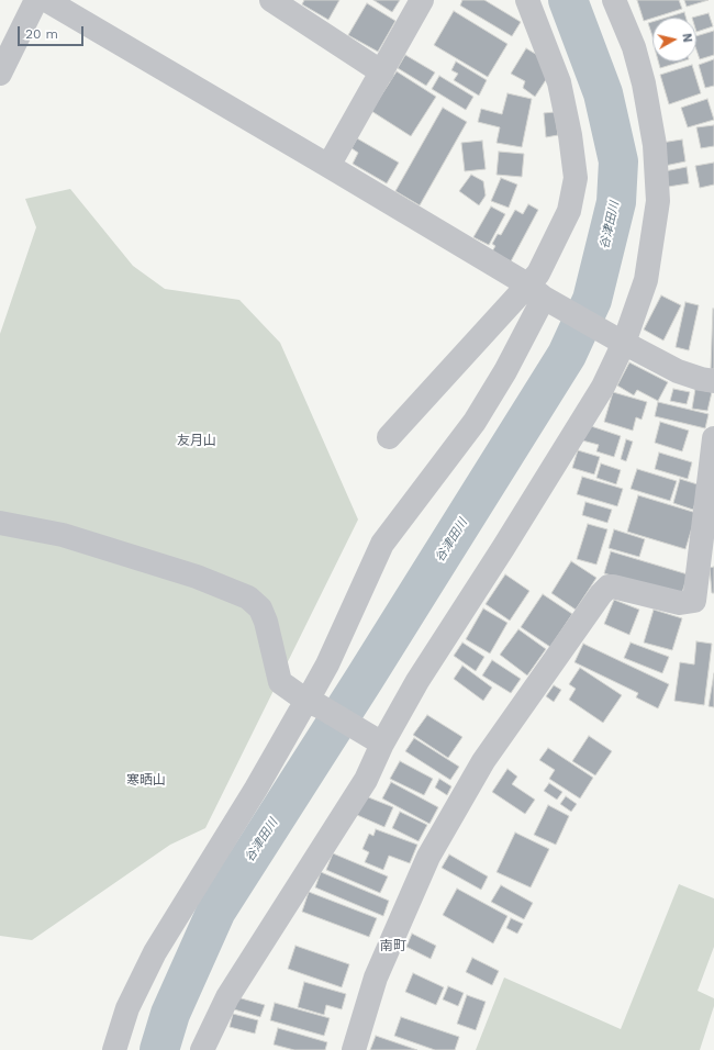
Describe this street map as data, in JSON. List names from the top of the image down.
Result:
{
  "districts": ["友月山", "寒晒山", "南町"],
  "water": ["谷津田川"],
  "scale_bar": "20 m",
  "north": "right"
}
